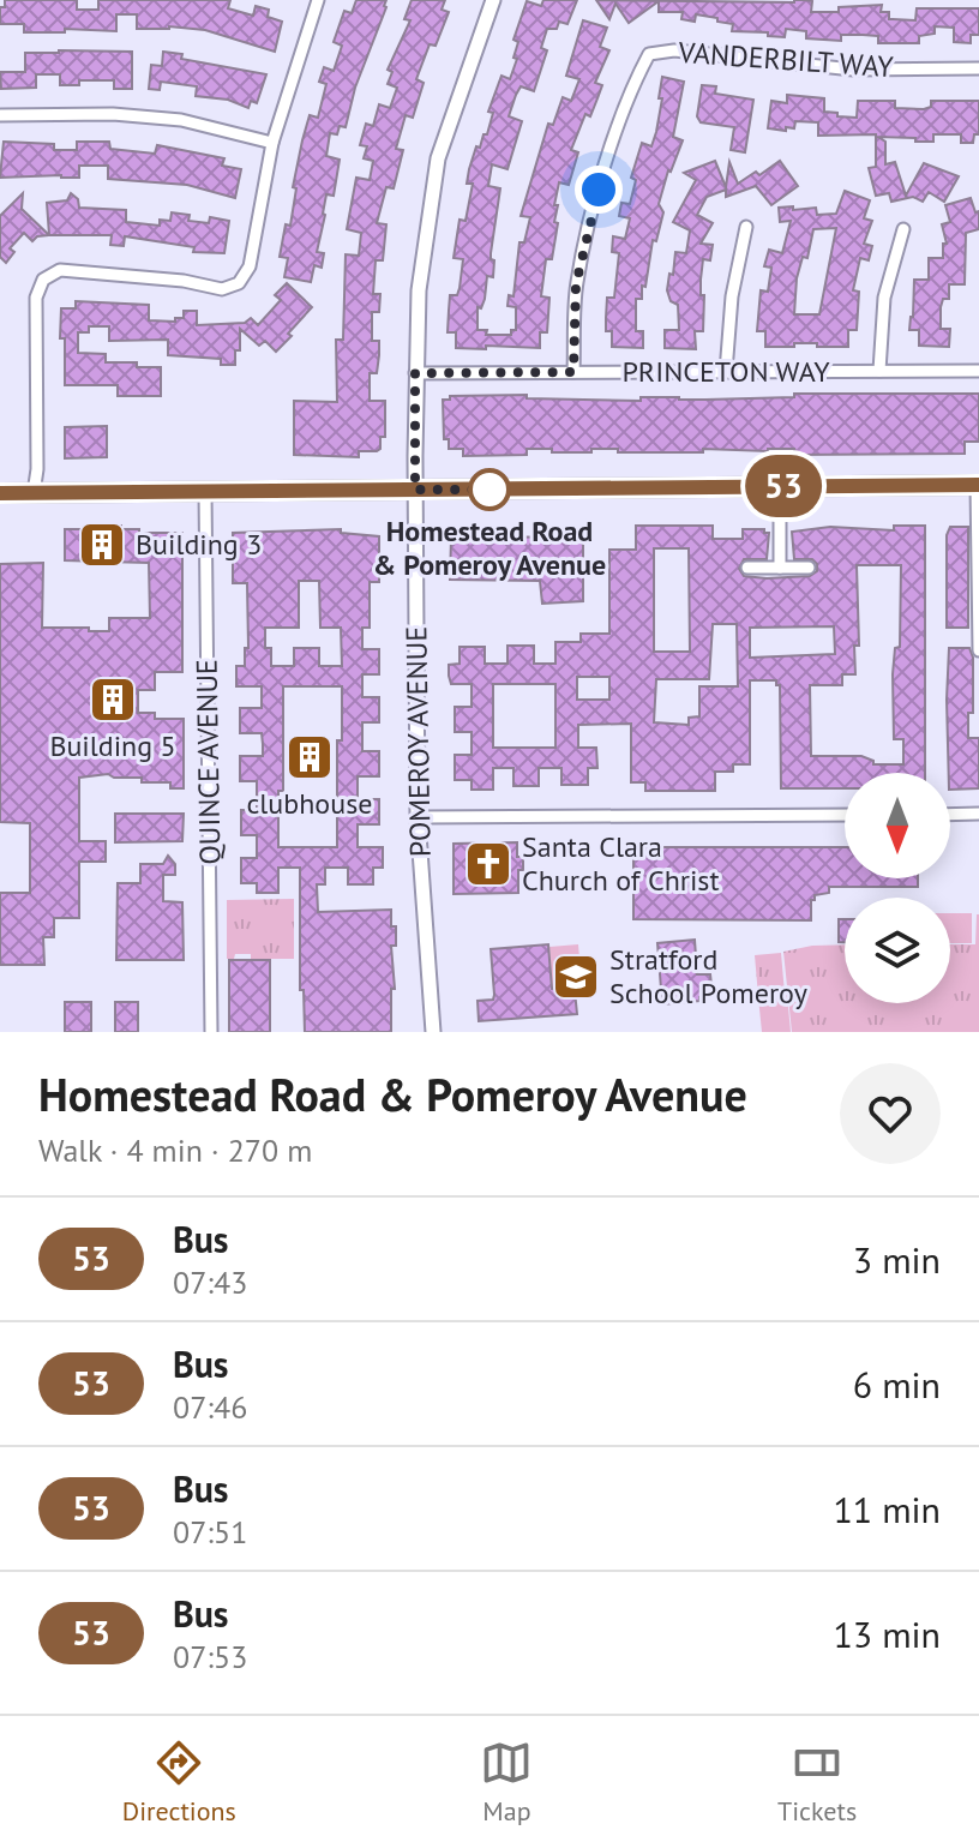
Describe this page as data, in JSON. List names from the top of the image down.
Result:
{
  "streets": {
    "street": [
      "VANDERBILT WAY",
      "PRINCETON WAY",
      "POMEROY AVENUE",
      "QUINCE AVENUE"
    ]
  },
  "crossings": [
    ["VANDERBILT WAY", "PRINCETON WAY"],
    ["PRINCETON WAY", "POMEROY AVENUE"]
  ],
  "places": {
    "other": ["Homestead Road & Pomeroy Avenue"],
    "building": ["Building 3", "Building 5", "clubhouse"],
    "church": ["Santa Clara Church of Christ"],
    "school or university": ["Stratford School Pomeroy"]
  },
  "lines": ["bus line 53"],
  "north": "bottom",
  "page": {
    "on_map": "53",
    "heading": ["Homestead Road & Pomeroy Avenue", "Walk · 4 min · 270 m"],
    "list": [
      {
        "mark": "53",
        "name": "Bus",
        "note": "07:43",
        "value": "3 min"
      },
      {
        "mark": "53",
        "name": "Bus",
        "note": "07:46",
        "value": "6 min"
      },
      {
        "mark": "53",
        "name": "Bus",
        "note": "07:51",
        "value": "11 min"
      },
      {
        "mark": "53",
        "name": "Bus",
        "note": "07:53",
        "value": "13 min"
      }
    ],
    "tabs": ["Directions", "Map", "Tickets"]
  }
}
